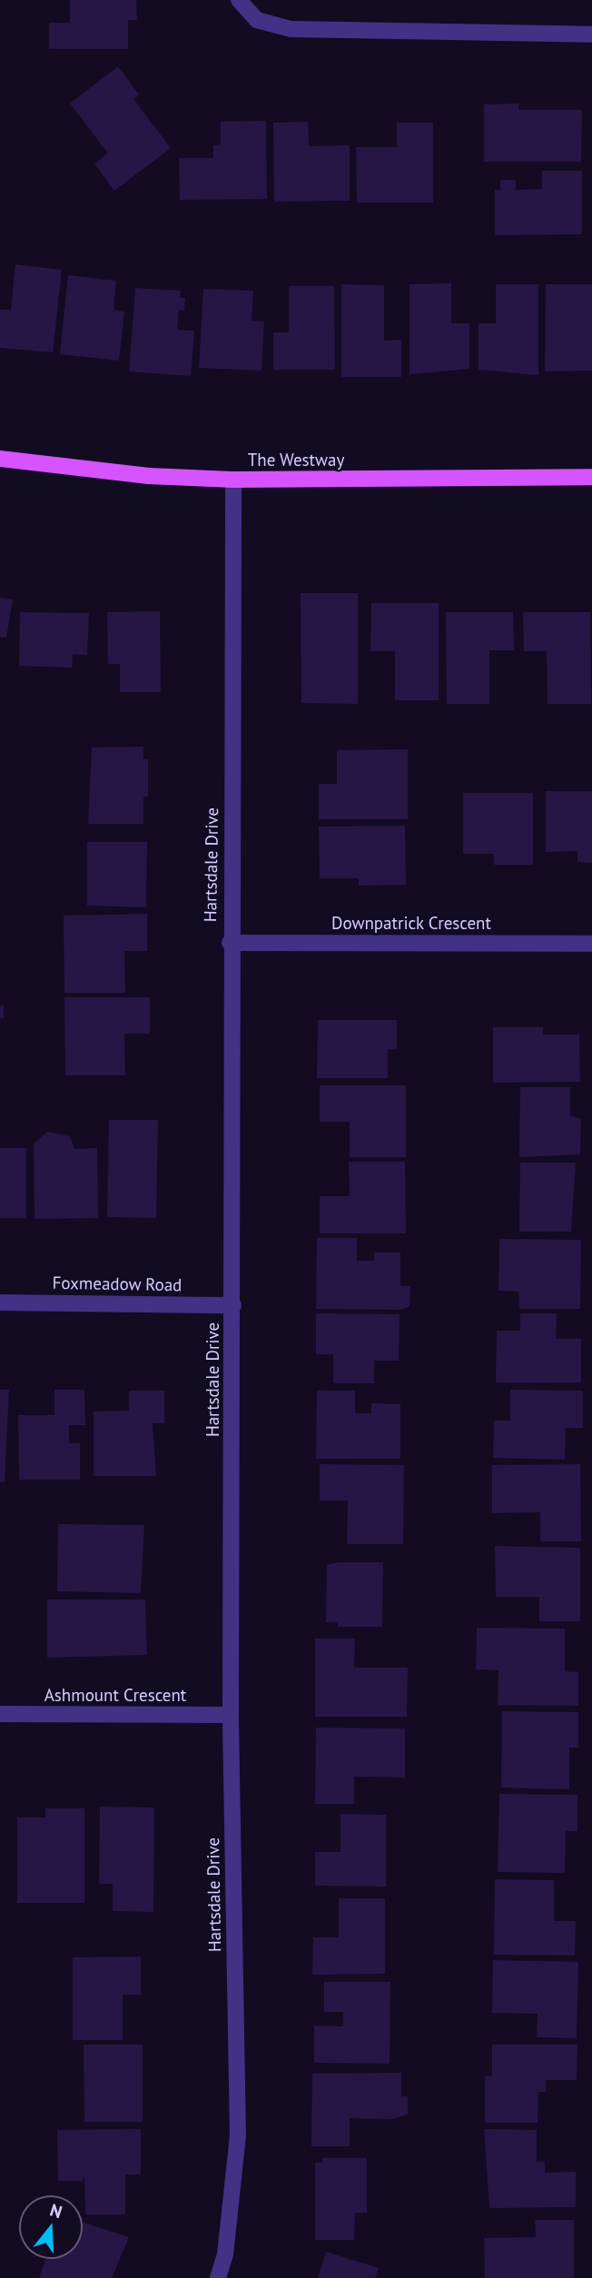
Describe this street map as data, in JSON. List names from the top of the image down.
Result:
{
  "streets": {
    "main road": ["The Westway"],
    "street": [
      "Hartsdale Drive",
      "Downpatrick Crescent",
      "Foxmeadow Road",
      "Ashmount Crescent"
    ]
  },
  "crossings": [
    ["The Westway", "Hartsdale Drive"],
    ["Hartsdale Drive", "Downpatrick Crescent"],
    ["Hartsdale Drive", "Foxmeadow Road"],
    ["Hartsdale Drive", "Ashmount Crescent"]
  ],
  "north": "top"
}
